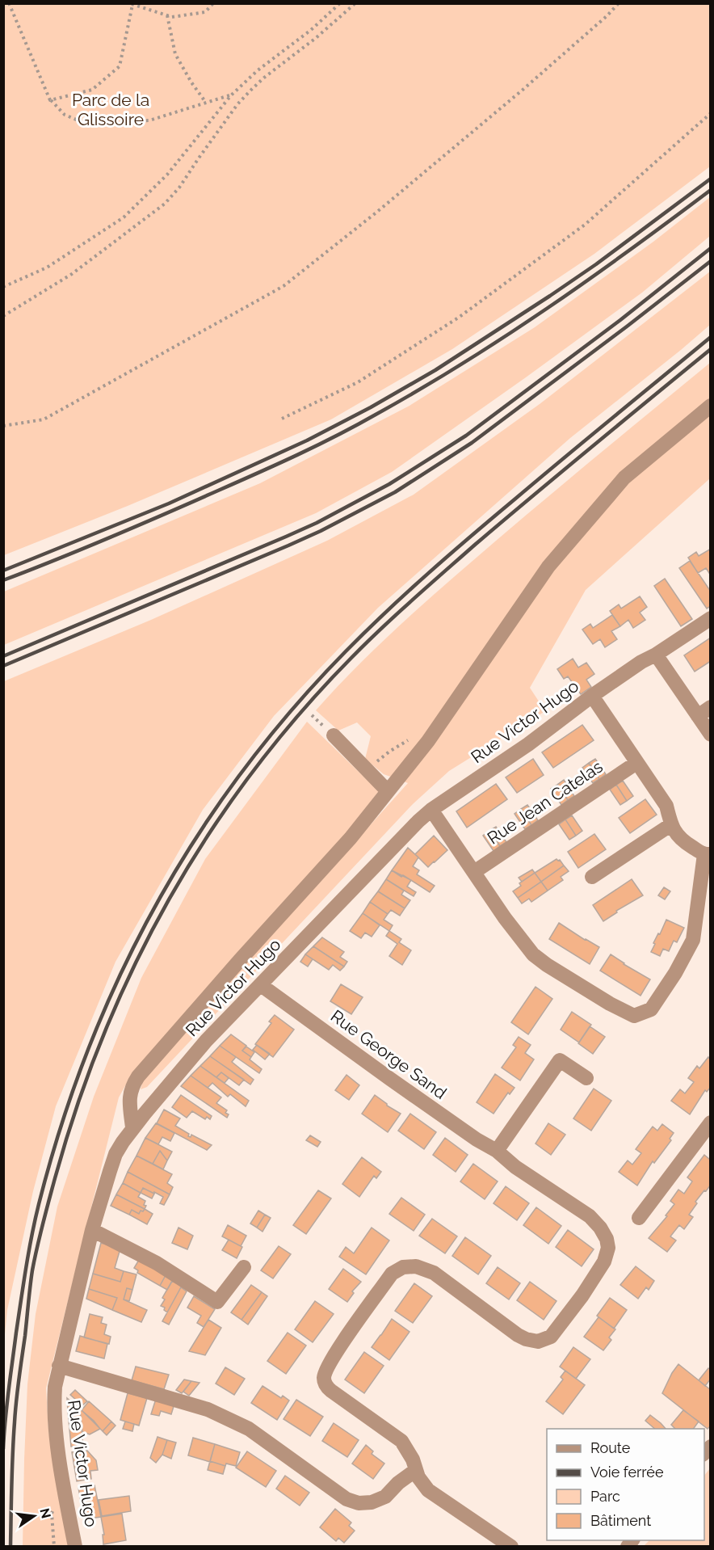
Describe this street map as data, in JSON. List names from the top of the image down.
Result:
{
  "streets": {
    "street": ["Rue Victor Hugo", "Rue Jean Catelas", "Rue George Sand"]
  },
  "crossings": [
    ["Rue Victor Hugo", "Rue George Sand"]
  ],
  "parks": ["Parc de la Glissoire"],
  "legend": [
    "Route",
    "Voie ferrée",
    "Parc",
    "Bâtiment"
  ],
  "north": "right"
}
